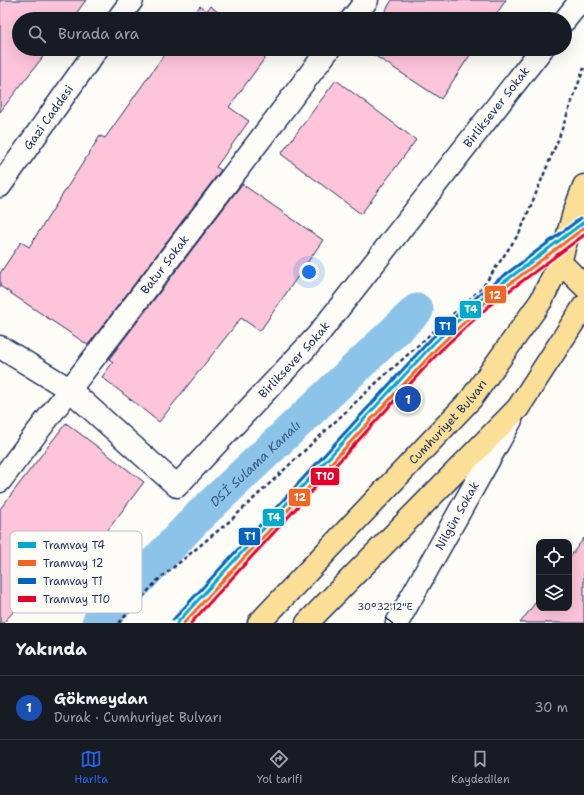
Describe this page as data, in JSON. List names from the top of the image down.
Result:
{
  "streets": {
    "main road": ["Cumhuriyet Bulvarı"],
    "street": [
      "Birliksever Sokak",
      "Gazi Caddesi",
      "Batur Sokak",
      "Nilgün Sokak"
    ]
  },
  "crossings": [
    ["Birliksever Sokak", "Batur Sokak"]
  ],
  "water": ["DSİ Sulama Kanalı"],
  "lines": [
    "tram line T1",
    "tram line T4",
    "tram line 12",
    "tram line T10"
  ],
  "legend": [
    "Tramvay T4",
    "Tramvay 12",
    "Tramvay T1",
    "Tramvay T10"
  ],
  "page": {
    "search": "Burada ara",
    "pins": "1",
    "heading": "Yakında",
    "list": [
      {
        "mark": "1",
        "name": "Gökmeydan",
        "note": "Durak · Cumhuriyet Bulvarı",
        "value": "30 m"
      }
    ],
    "nav": ["Harita", "Yol tarifi", "Kaydedilen"]
  },
  "coordinates": ["30°32'12\"E"]
}
